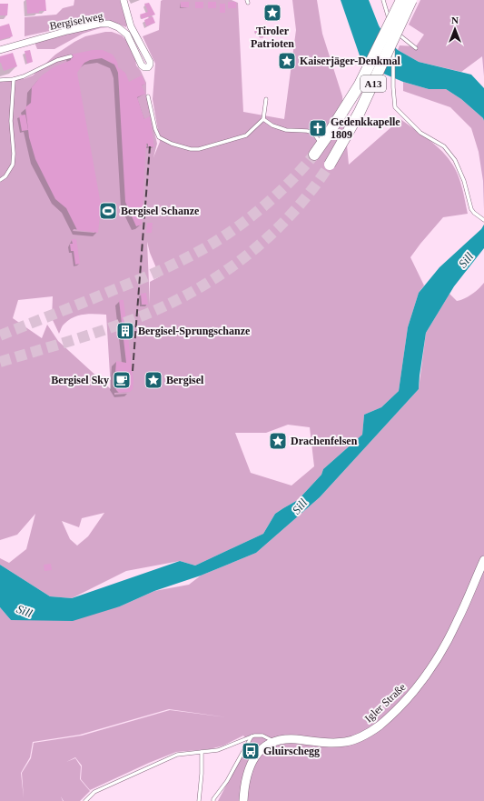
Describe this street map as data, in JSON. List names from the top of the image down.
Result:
{
  "streets": {
    "highway": ["A13"],
    "main road": ["Igler Straße"],
    "street": ["Bergiselweg"]
  },
  "water": ["Sill"],
  "places": {
    "place": [
      "Tiroler Patrioten",
      "Kaiserjäger-Denkmal",
      "Bergisel",
      "Drachenfelsen"
    ],
    "church": ["Gedenkkapelle 1809"],
    "sports": ["Bergisel Schanze"],
    "building": ["Bergisel-Sprungschanze"],
    "cafe": ["Bergisel Sky"],
    "bus stop": ["Gluirschegg"]
  },
  "north": "top"
}
